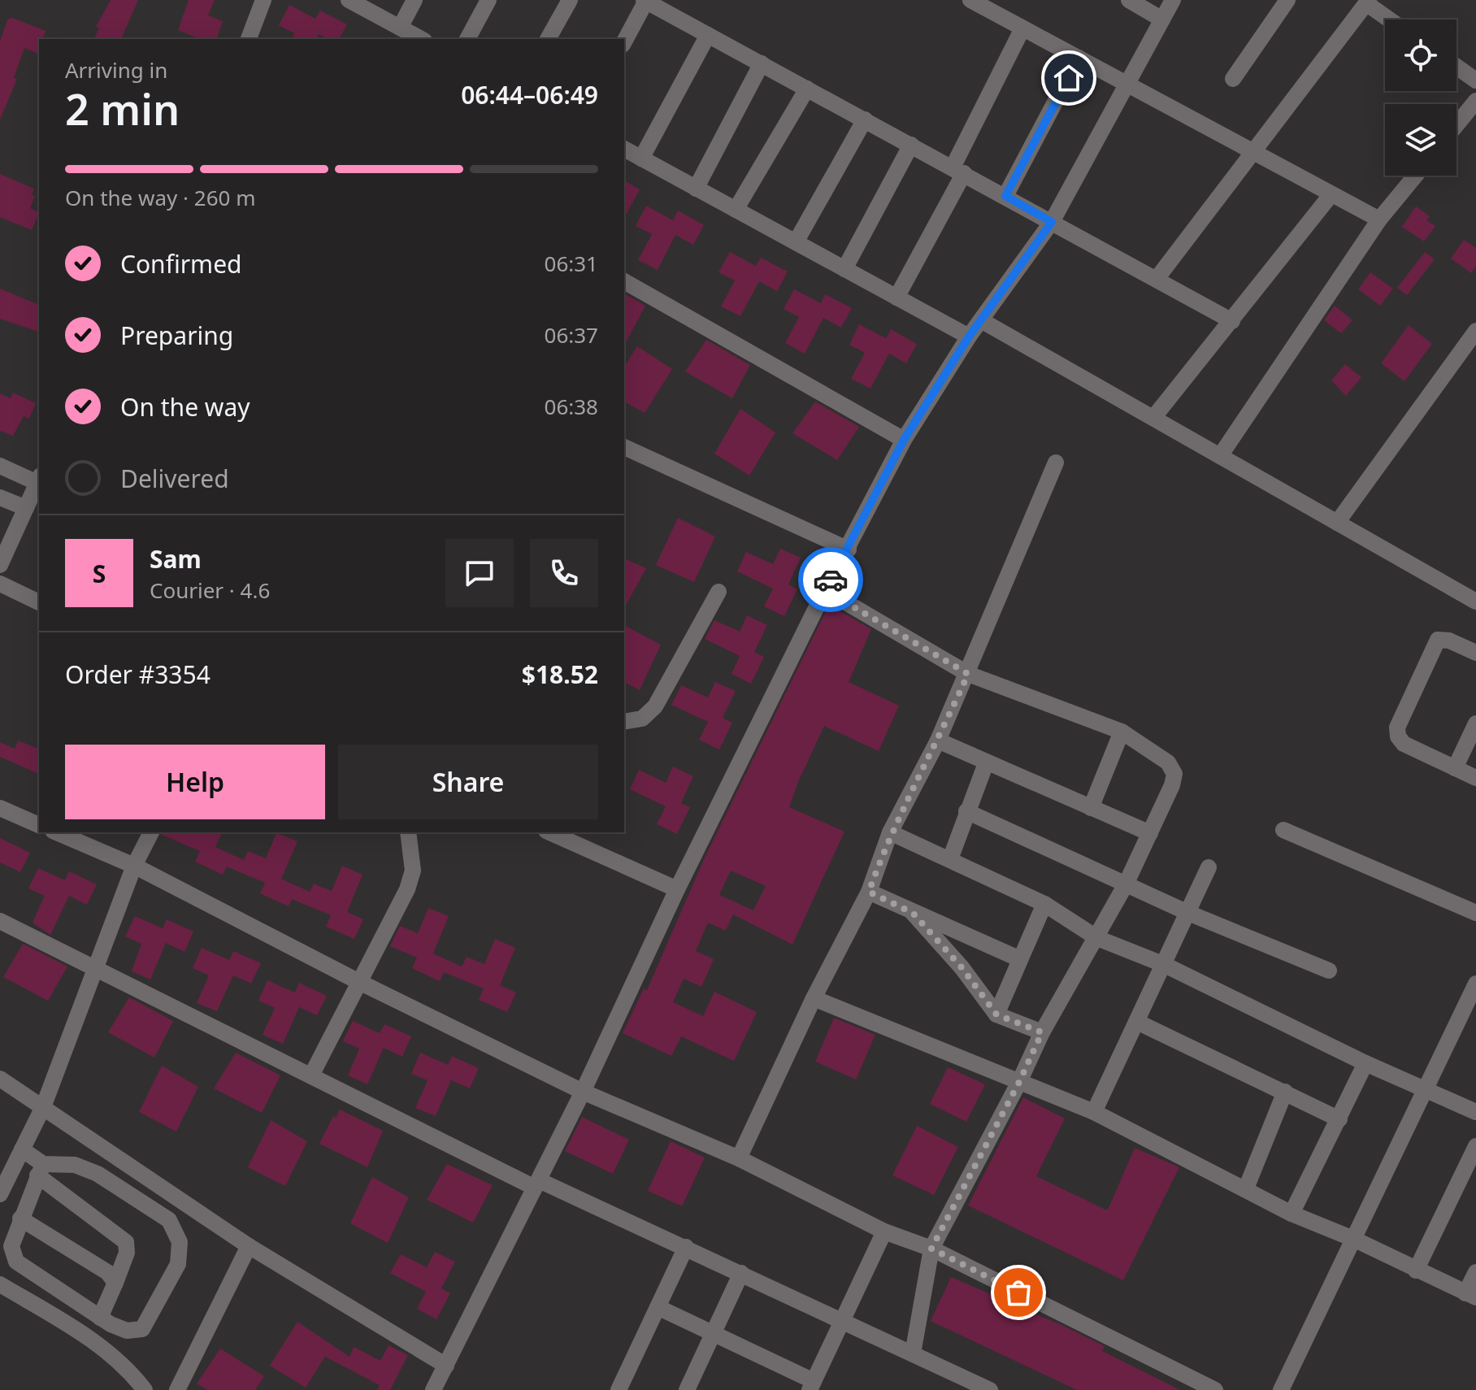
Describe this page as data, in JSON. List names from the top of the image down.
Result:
{
  "page": {
    "heading": ["2 min", "Arriving in", "06:44–06:49"],
    "panel": [
      "Sam",
      "Courier · 4.6",
      "Order #3354",
      "$18.52"
    ],
    "bar": "On the way · 260 m",
    "list": [
      ["Confirmed", "06:31"],
      ["Preparing", "06:37"],
      ["On the way", "06:38"],
      "Delivered"
    ],
    "round": "S",
    "buttons": ["Help", "Share"]
  }
}
